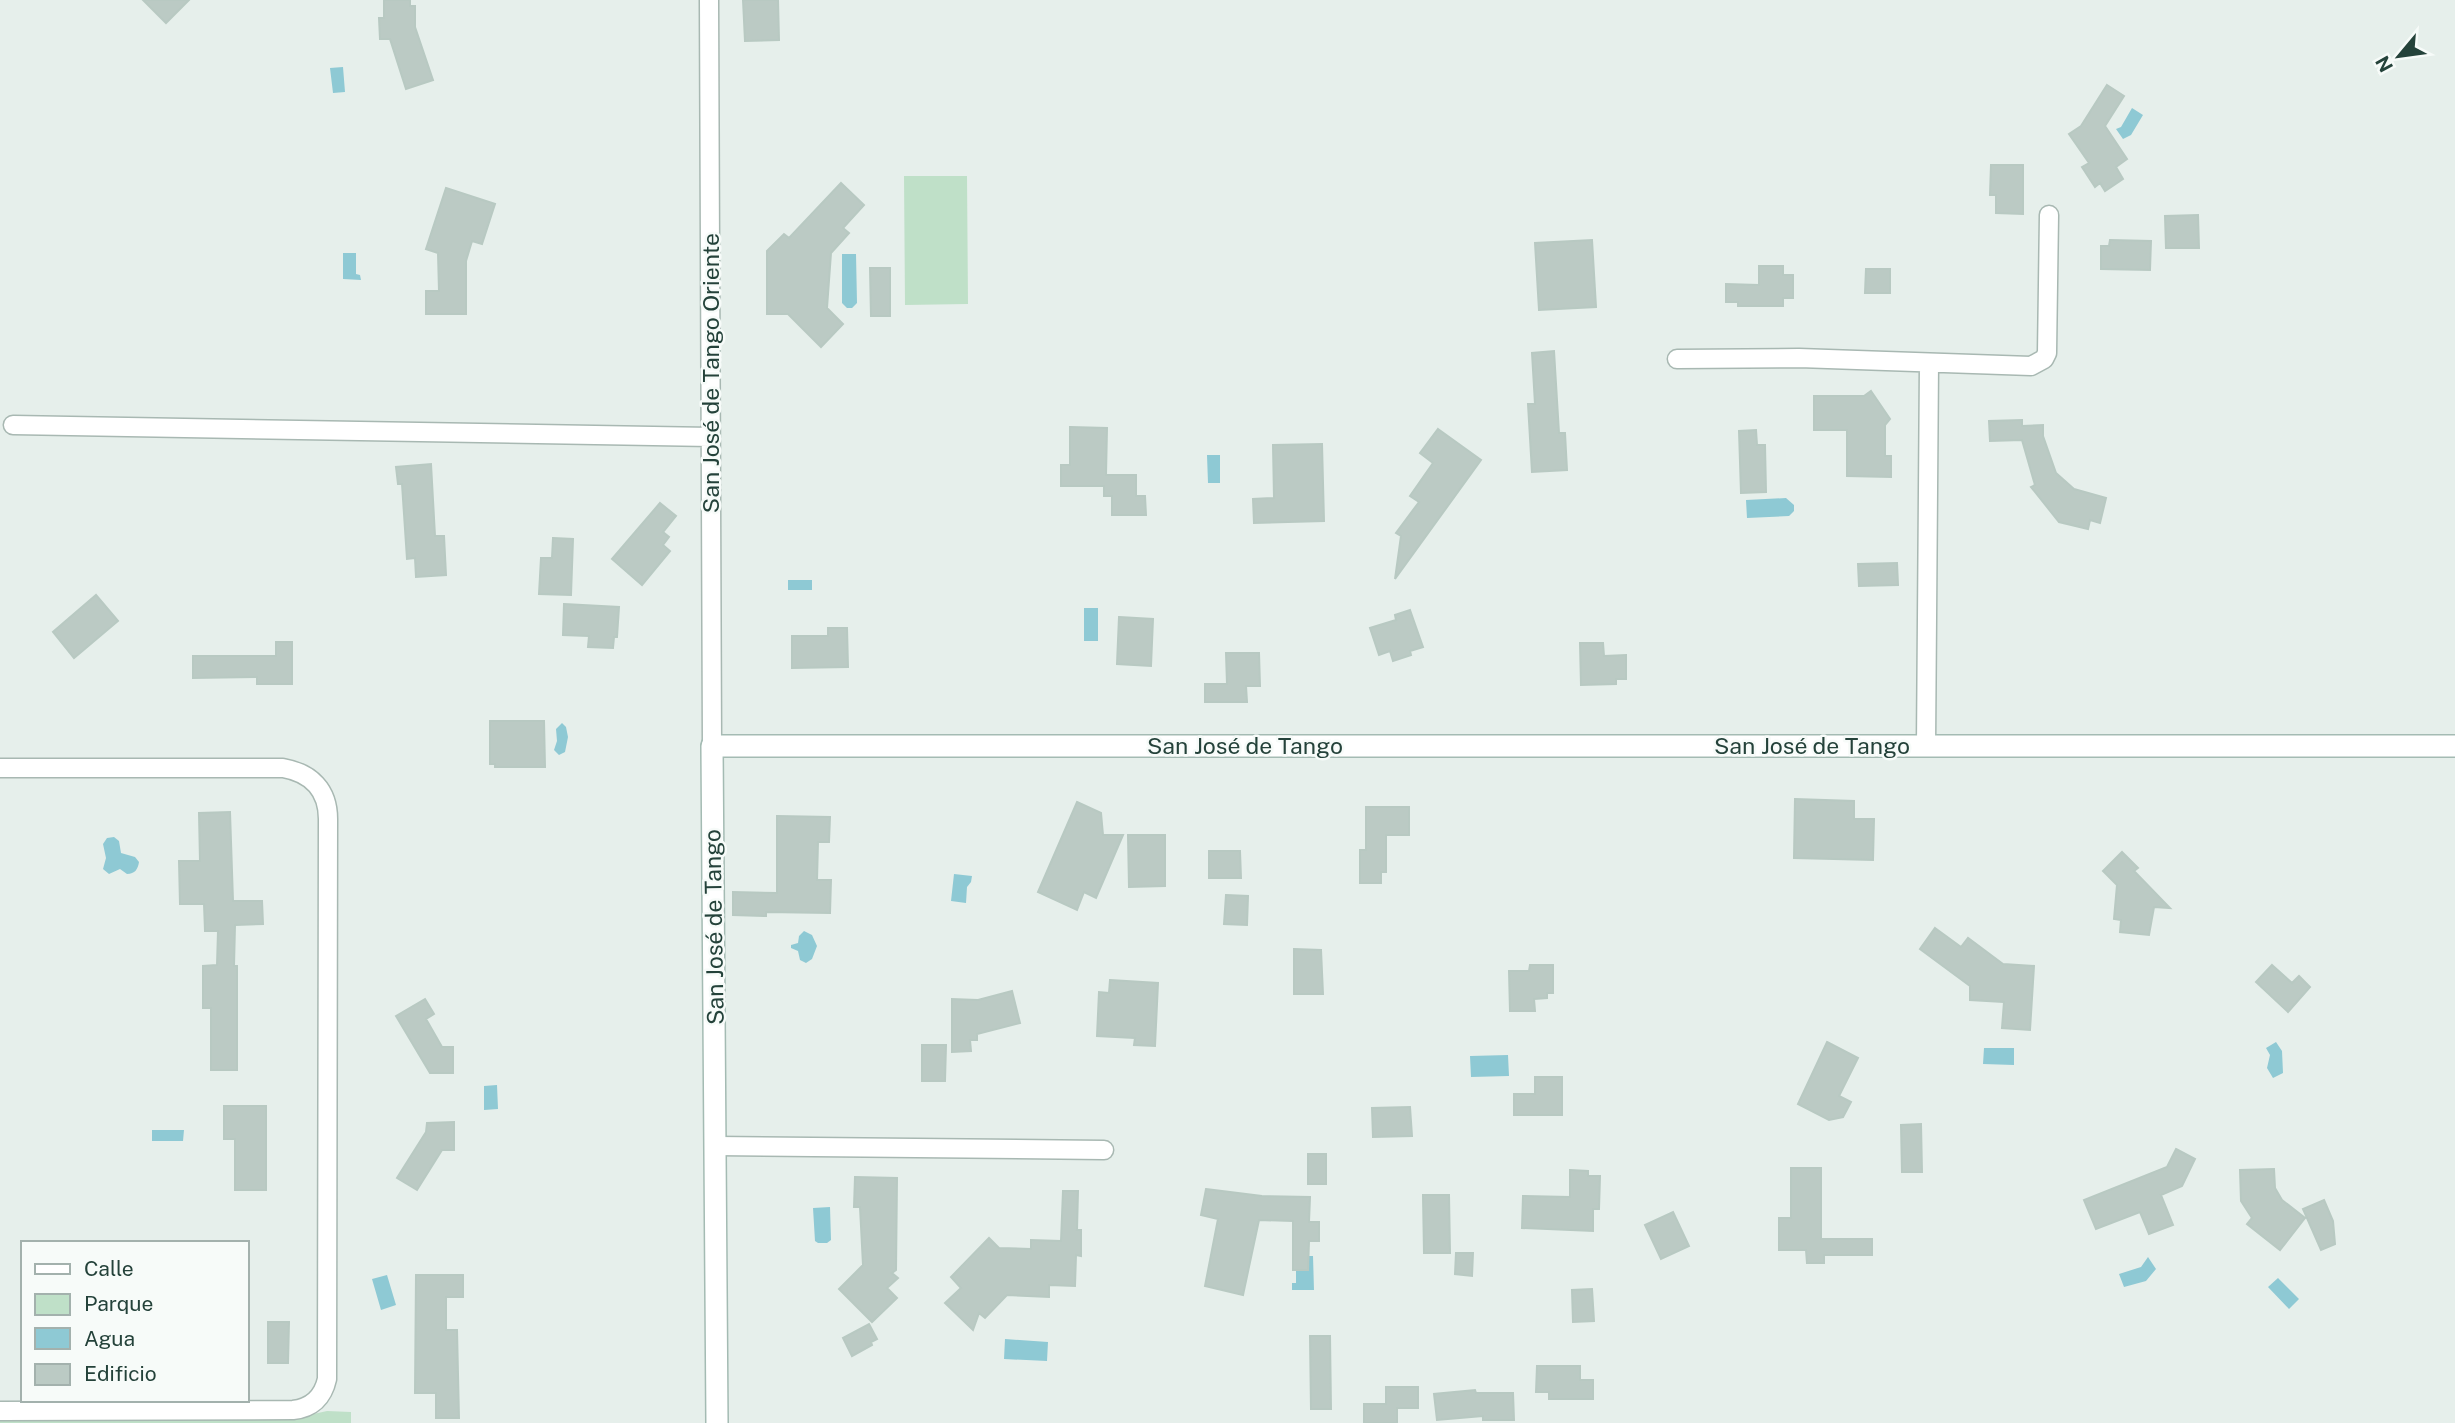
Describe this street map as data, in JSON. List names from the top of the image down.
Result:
{
  "streets": {
    "street": ["San José de Tango Oriente", "San José de Tango"]
  },
  "crossings": [
    ["San José de Tango Oriente", "San José de Tango"]
  ],
  "legend": [
    "Calle",
    "Parque",
    "Agua",
    "Edificio"
  ],
  "north": "bottom left"
}
